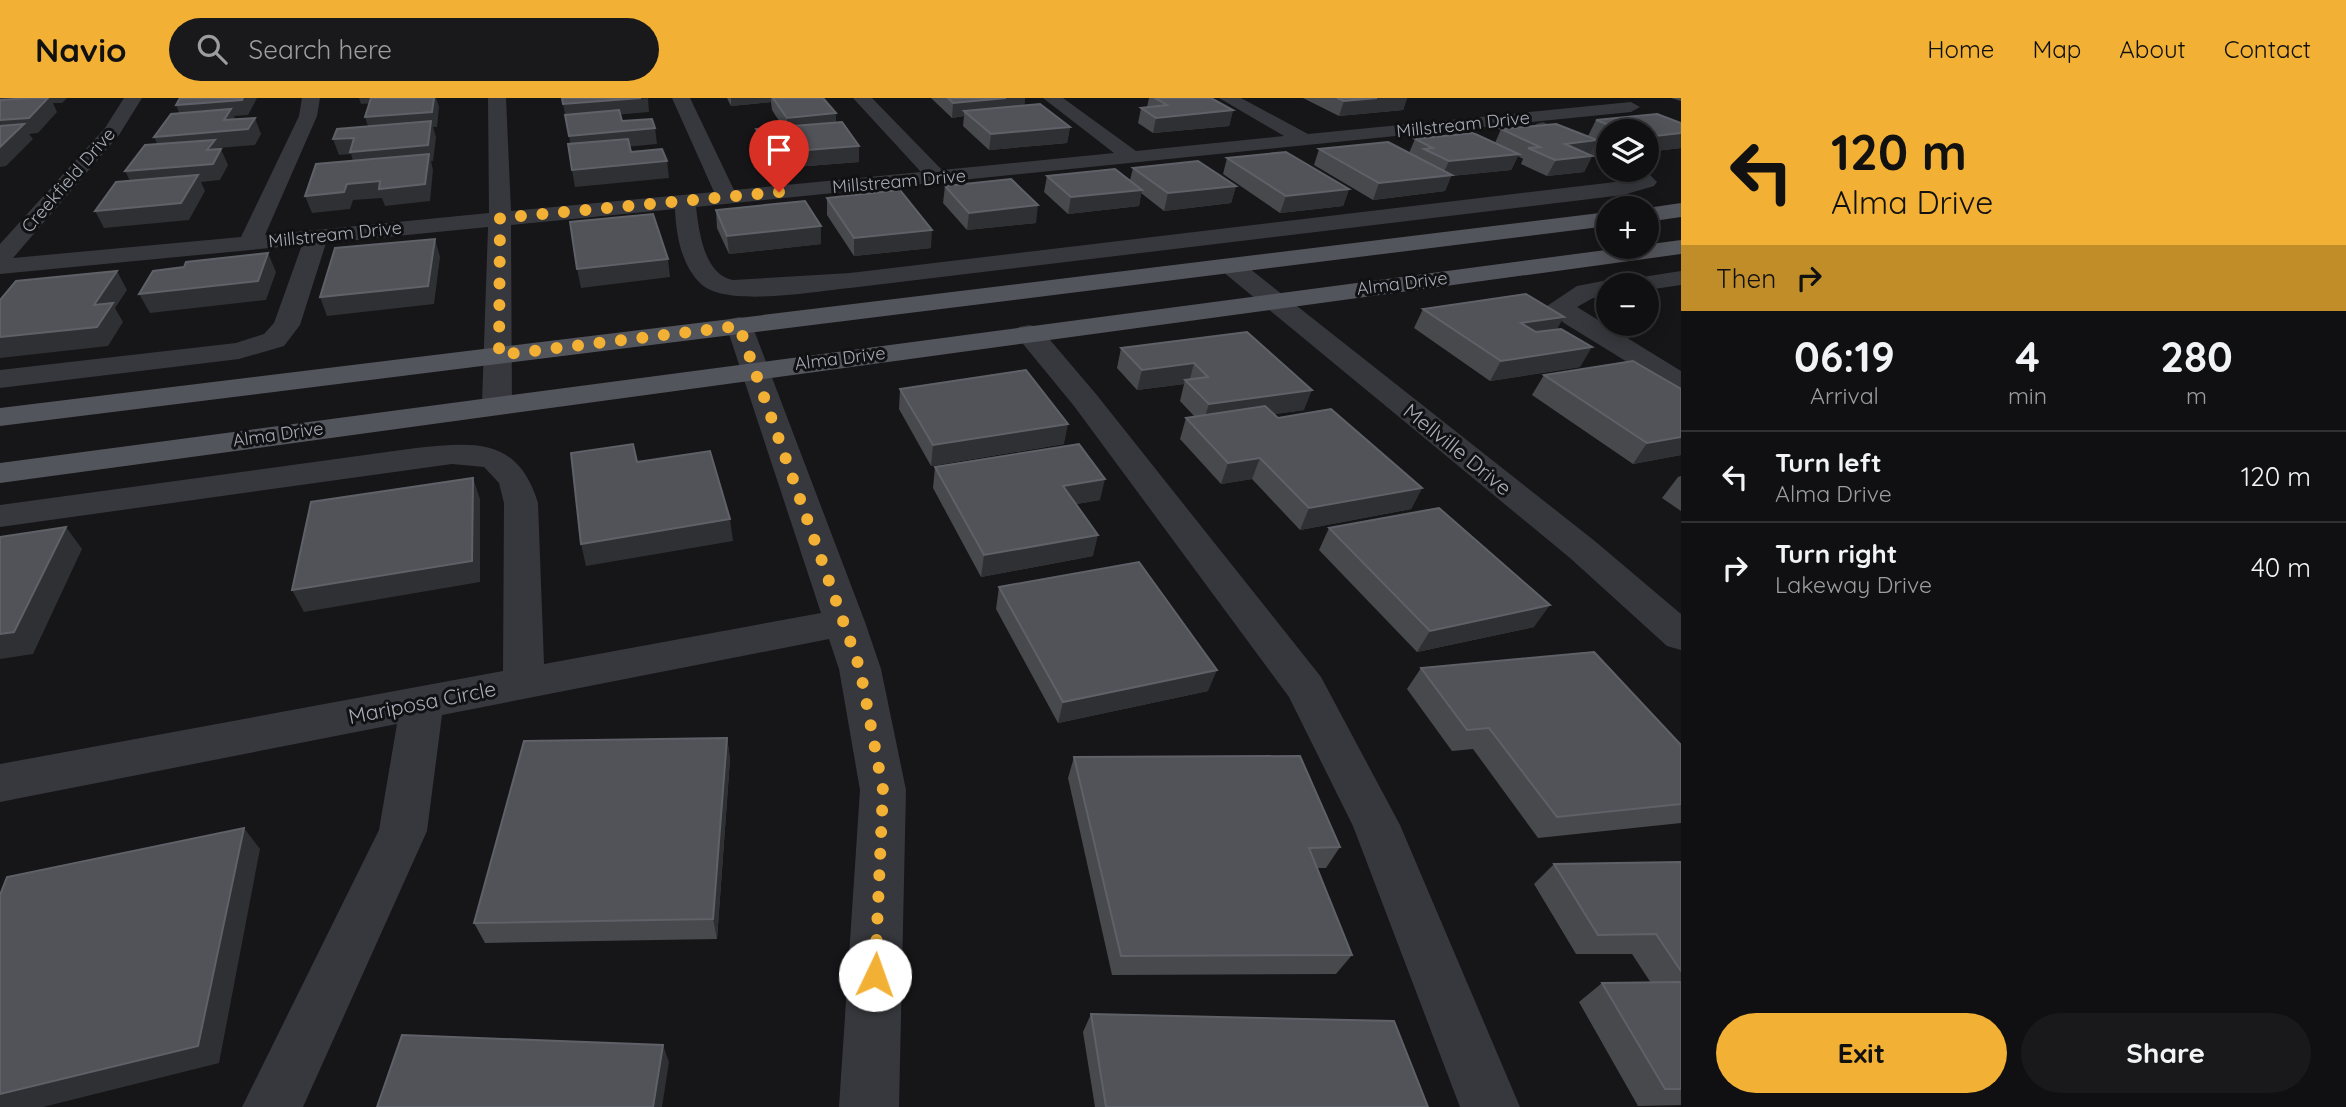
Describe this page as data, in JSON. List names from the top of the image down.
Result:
{
  "streets": {
    "main road": ["Alma Drive"],
    "street": [
      "Millstream Drive",
      "Creekfield Drive",
      "Mellville Drive",
      "Mariposa Circle"
    ]
  },
  "crossings": [
    ["Alma Drive", "Mellville Drive"]
  ],
  "page": {
    "header": "Navio",
    "search": "Search here",
    "nav": [
      "Home",
      "Map",
      "About",
      "Contact"
    ],
    "turn": ["120 m", "Alma Drive"],
    "map_buttons": ["+", "−"],
    "then": "Then",
    "eta": [
      "06:19",
      "Arrival",
      "4",
      "min",
      "280",
      "m"
    ],
    "list": [
      {
        "name": "Turn left",
        "note": "Alma Drive",
        "value": "120 m"
      },
      {
        "name": "Turn right",
        "note": "Lakeway Drive",
        "value": "40 m"
      }
    ],
    "buttons": ["Exit", "Share"]
  }
}
